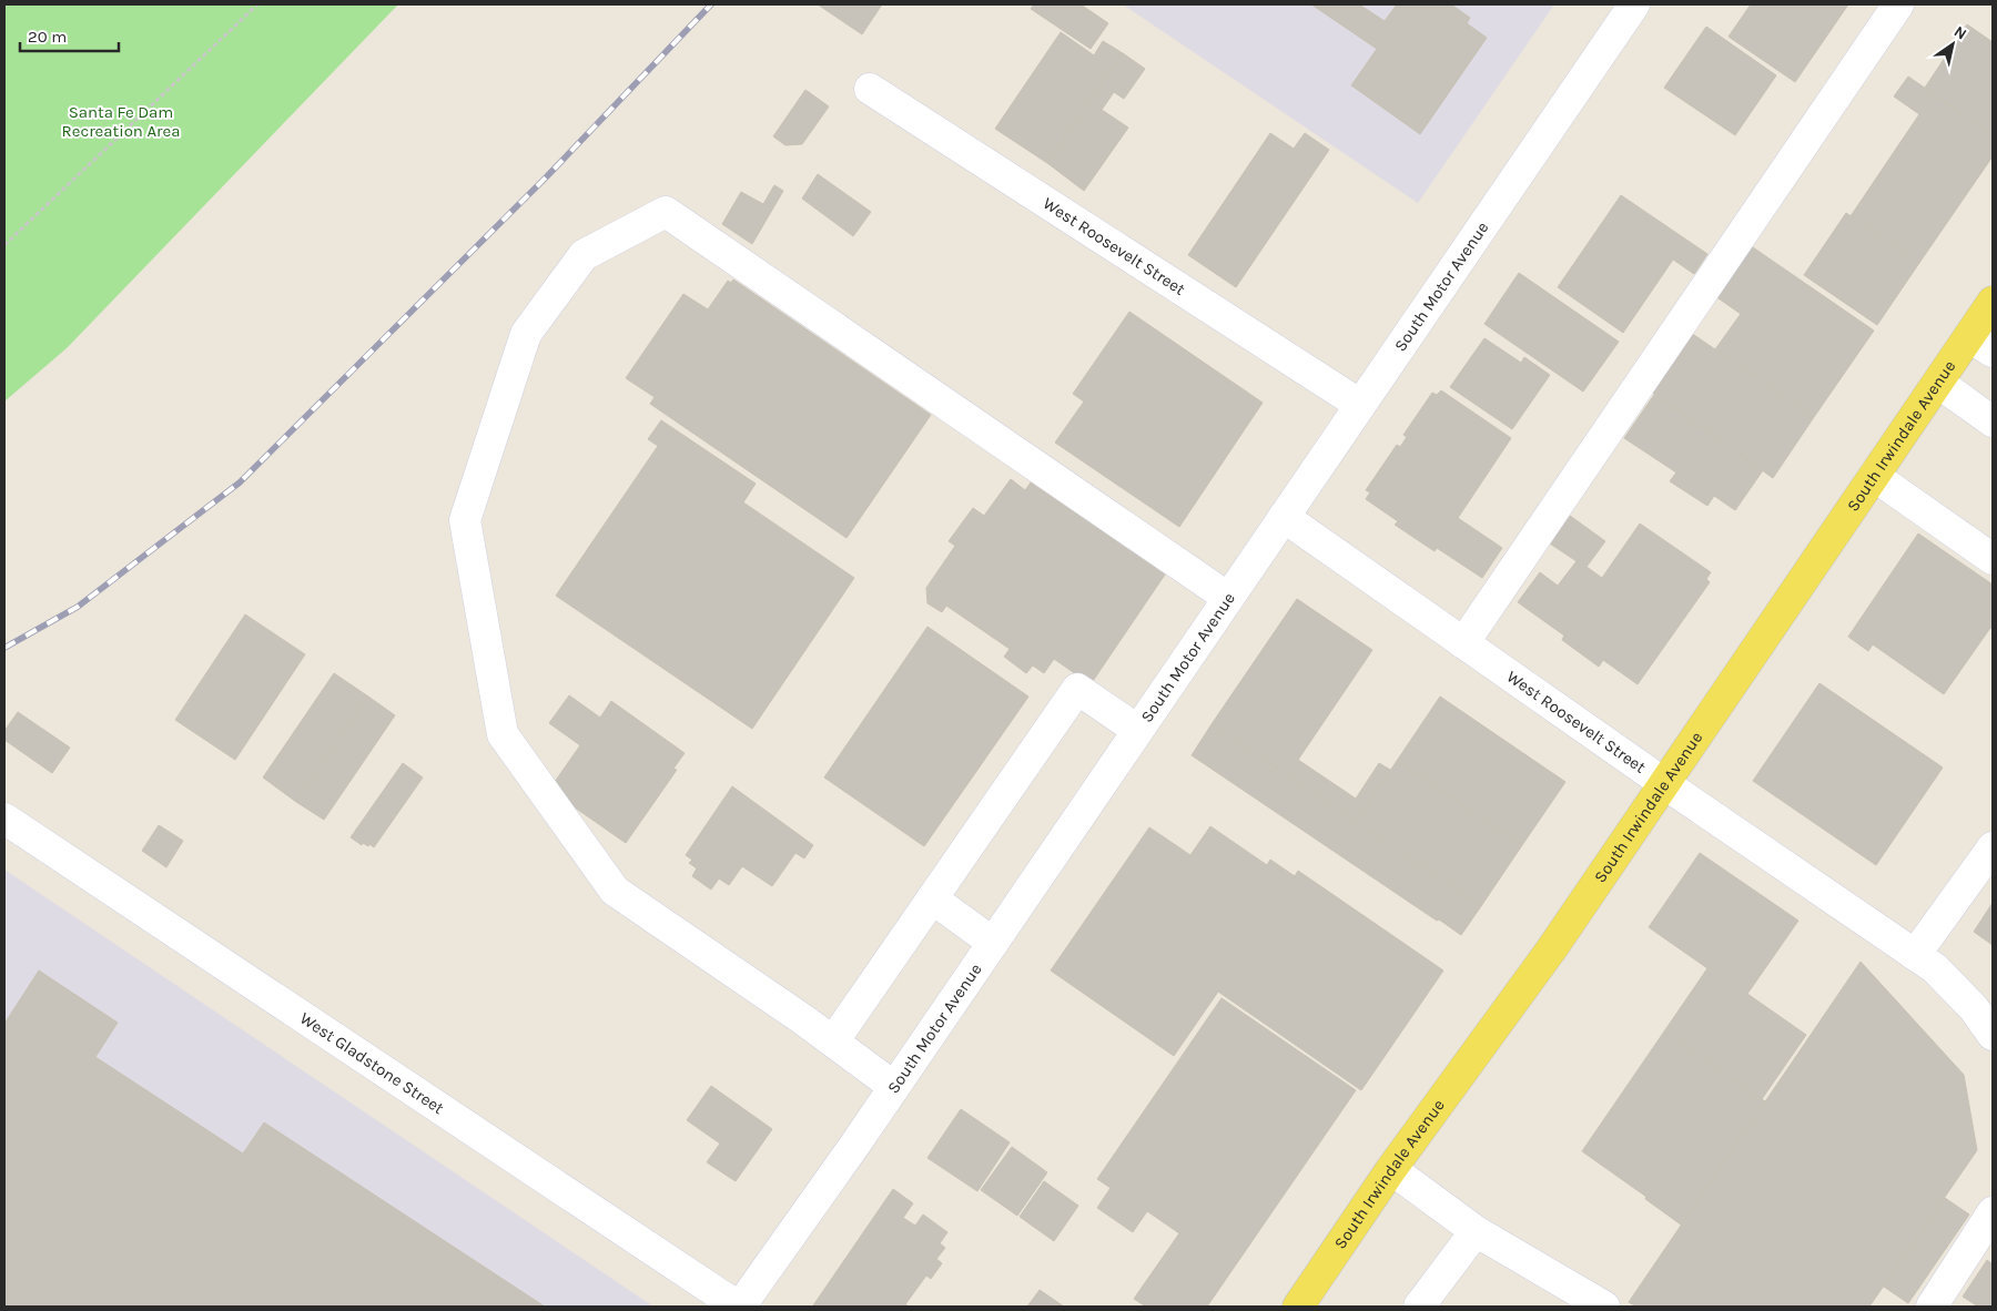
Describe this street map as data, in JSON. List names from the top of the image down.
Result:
{
  "streets": {
    "main road": ["South Irwindale Avenue"],
    "street": ["West Roosevelt Street", "South Motor Avenue", "West Gladstone Street"]
  },
  "crossings": [
    ["West Roosevelt Street", "South Motor Avenue"],
    ["West Roosevelt Street", "South Irwindale Avenue"],
    ["South Motor Avenue", "West Gladstone Street"]
  ],
  "parks": ["Santa Fe Dam Recreation Area"],
  "scale_bar": "20 m",
  "north": "top right"
}
